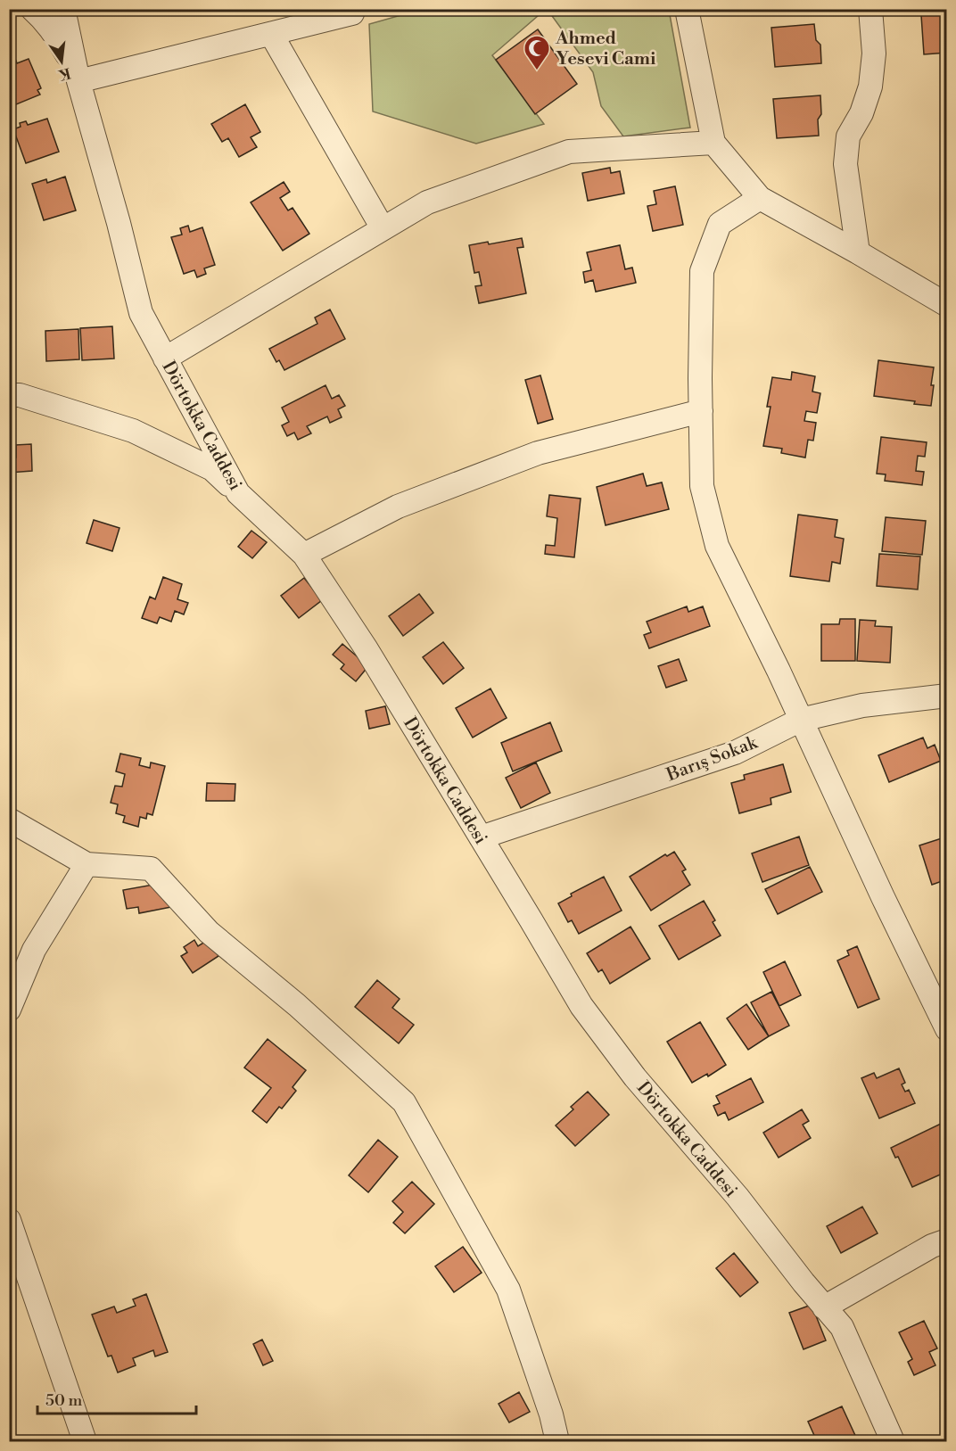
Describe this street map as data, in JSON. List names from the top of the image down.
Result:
{
  "streets": {
    "street": ["Dörtokka Caddesi", "Barış Sokak"]
  },
  "crossings": [
    ["Dörtokka Caddesi", "Barış Sokak"]
  ],
  "places": {
    "mosque": ["Ahmed Yesevi Cami"]
  },
  "scale_bar": "50 m",
  "north": "bottom"
}
